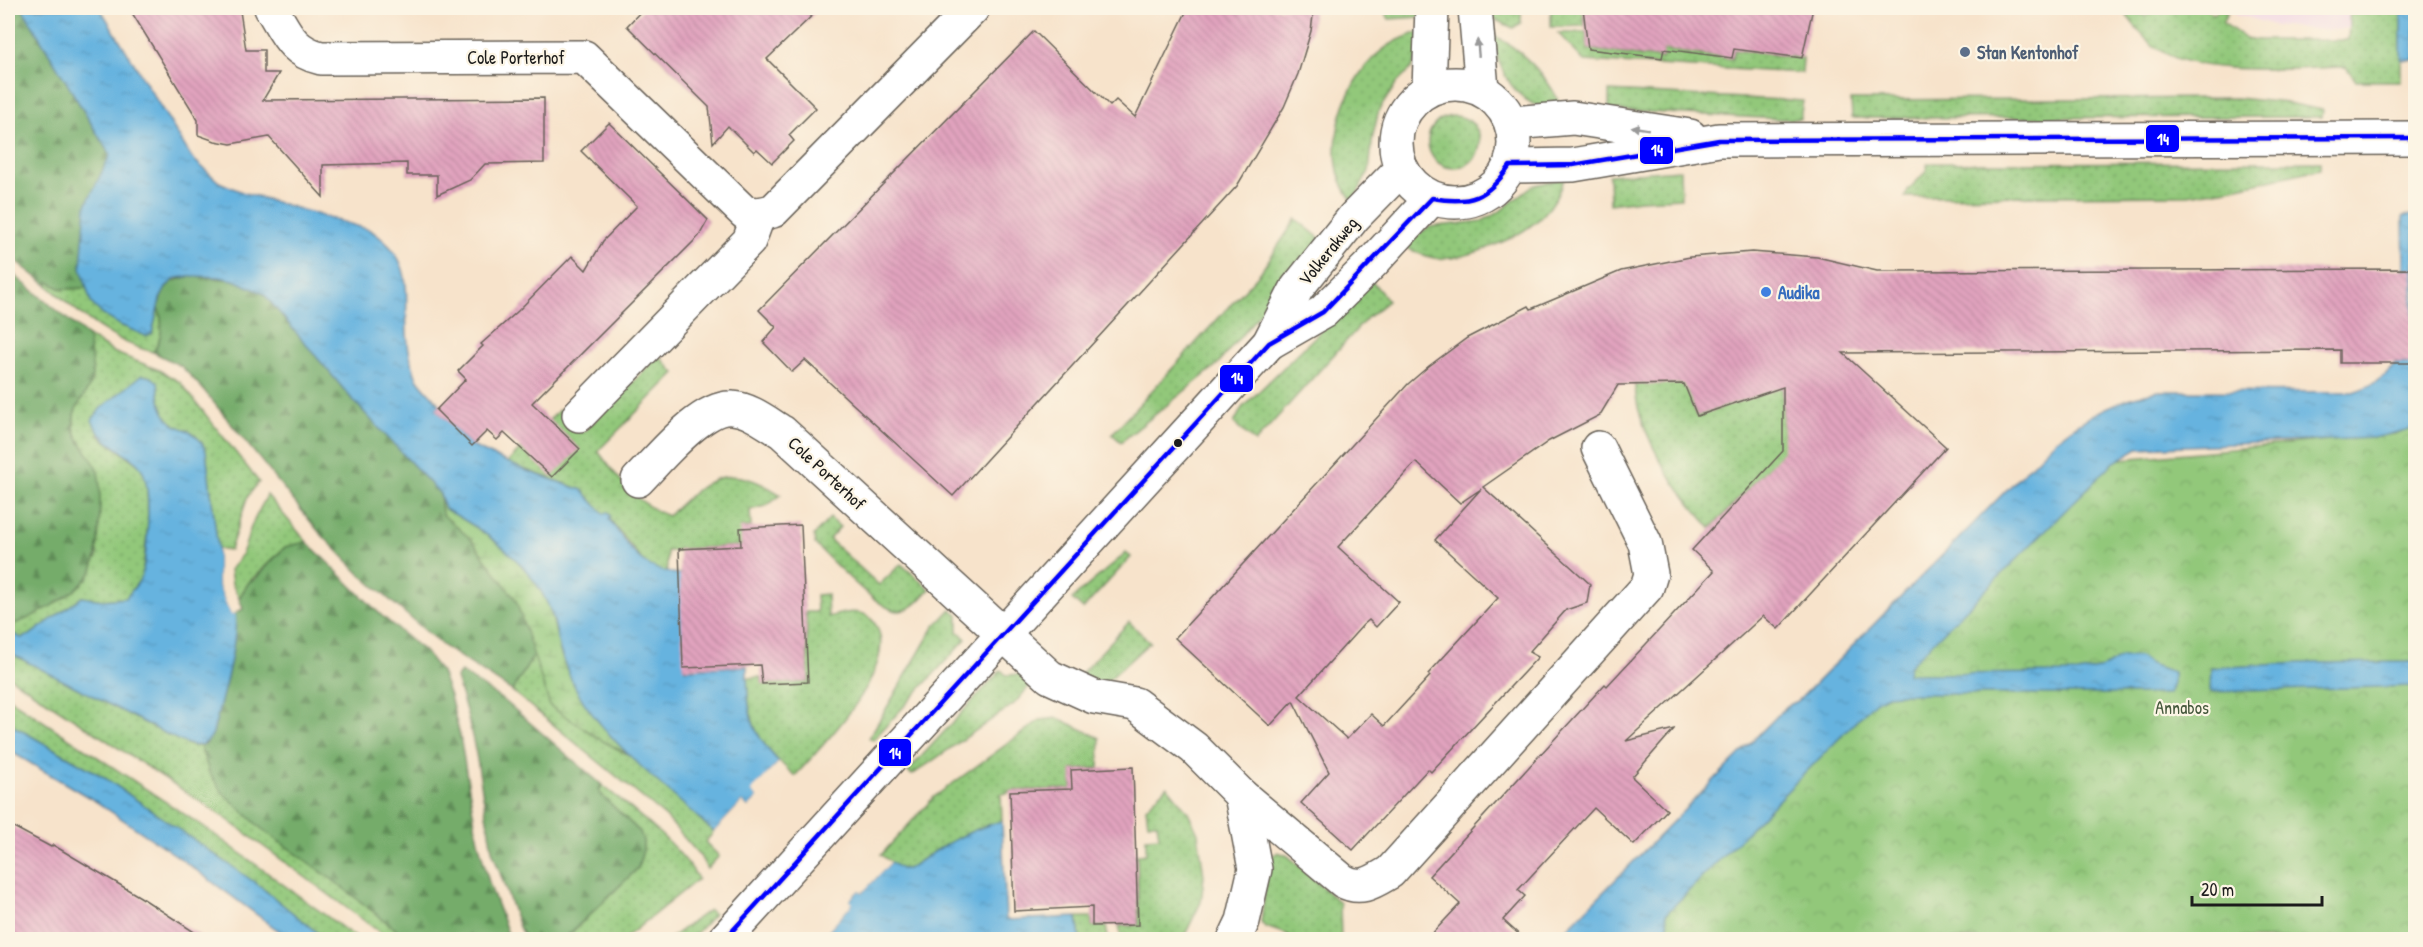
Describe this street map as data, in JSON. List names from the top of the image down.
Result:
{
  "streets": {
    "street": ["Cole Porterhof", "Volkerakweg"]
  },
  "crossings": [
    ["Cole Porterhof", "Volkerakweg"]
  ],
  "parks": ["Annabos"],
  "places": ["Stan Kentonhof", "Audika"],
  "lines": ["transit line 14"],
  "scale_bar": "20 m"
}
